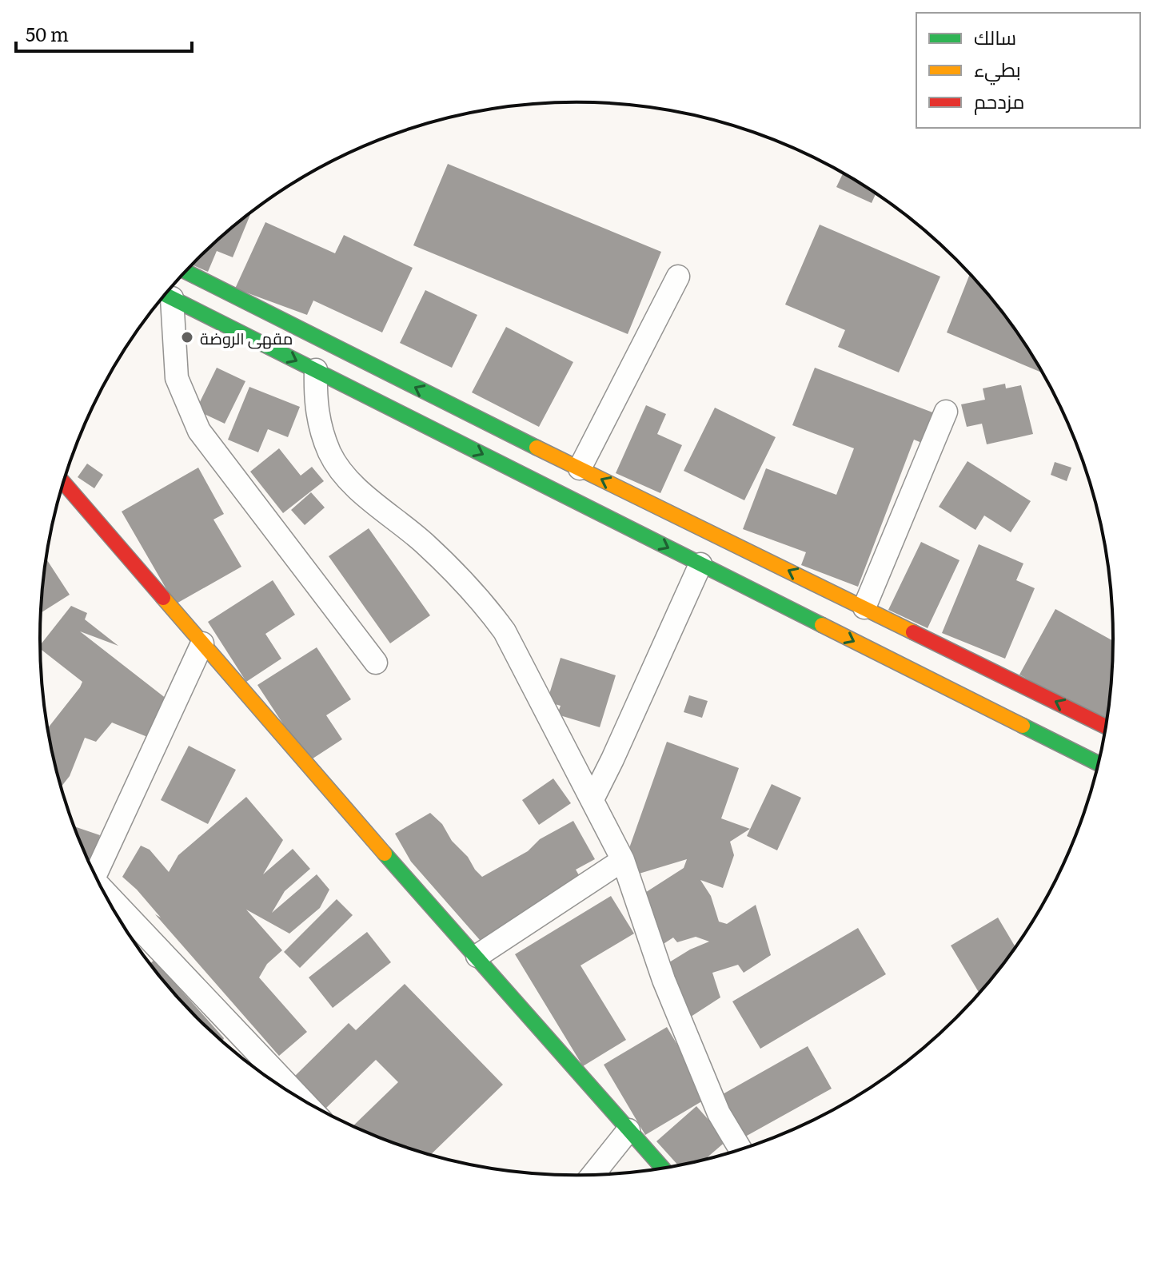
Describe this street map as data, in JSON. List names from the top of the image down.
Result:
{
  "places": ["مقهى الروضة"],
  "legend": ["سالك", "بطيء", "مزدحم"],
  "scale_bar": "50 m"
}
